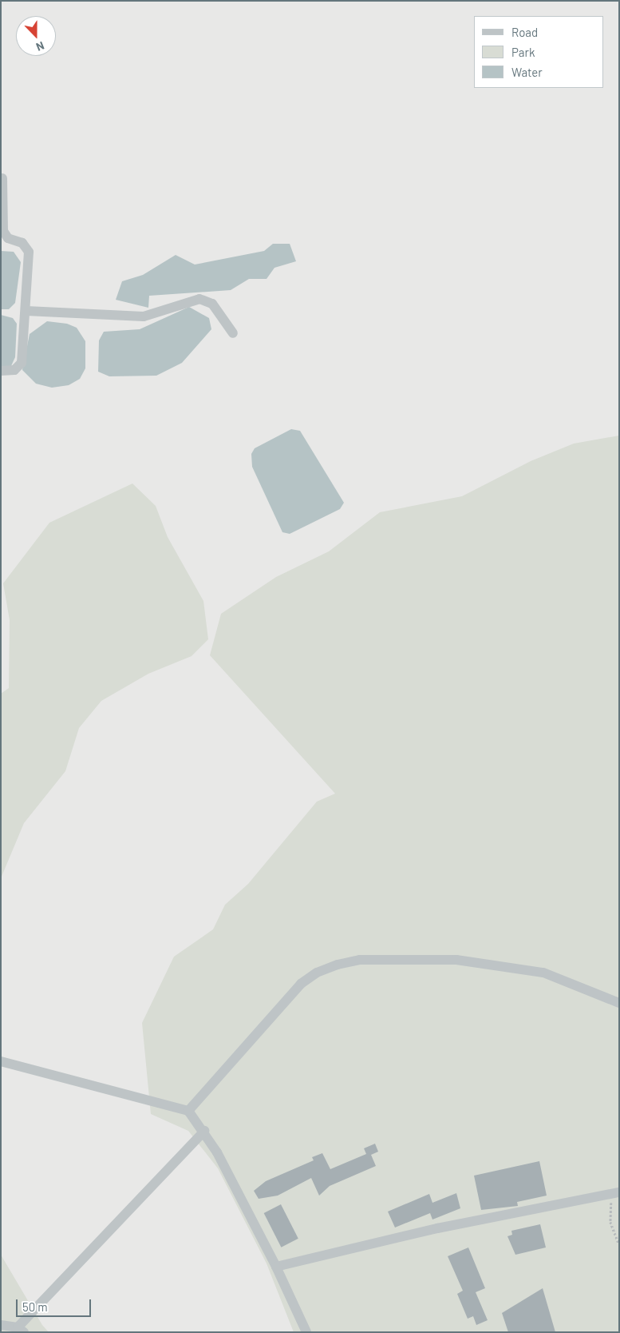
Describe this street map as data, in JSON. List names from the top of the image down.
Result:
{
  "legend": ["Road", "Park", "Water"],
  "scale_bar": "50 m",
  "north": "bottom"
}
